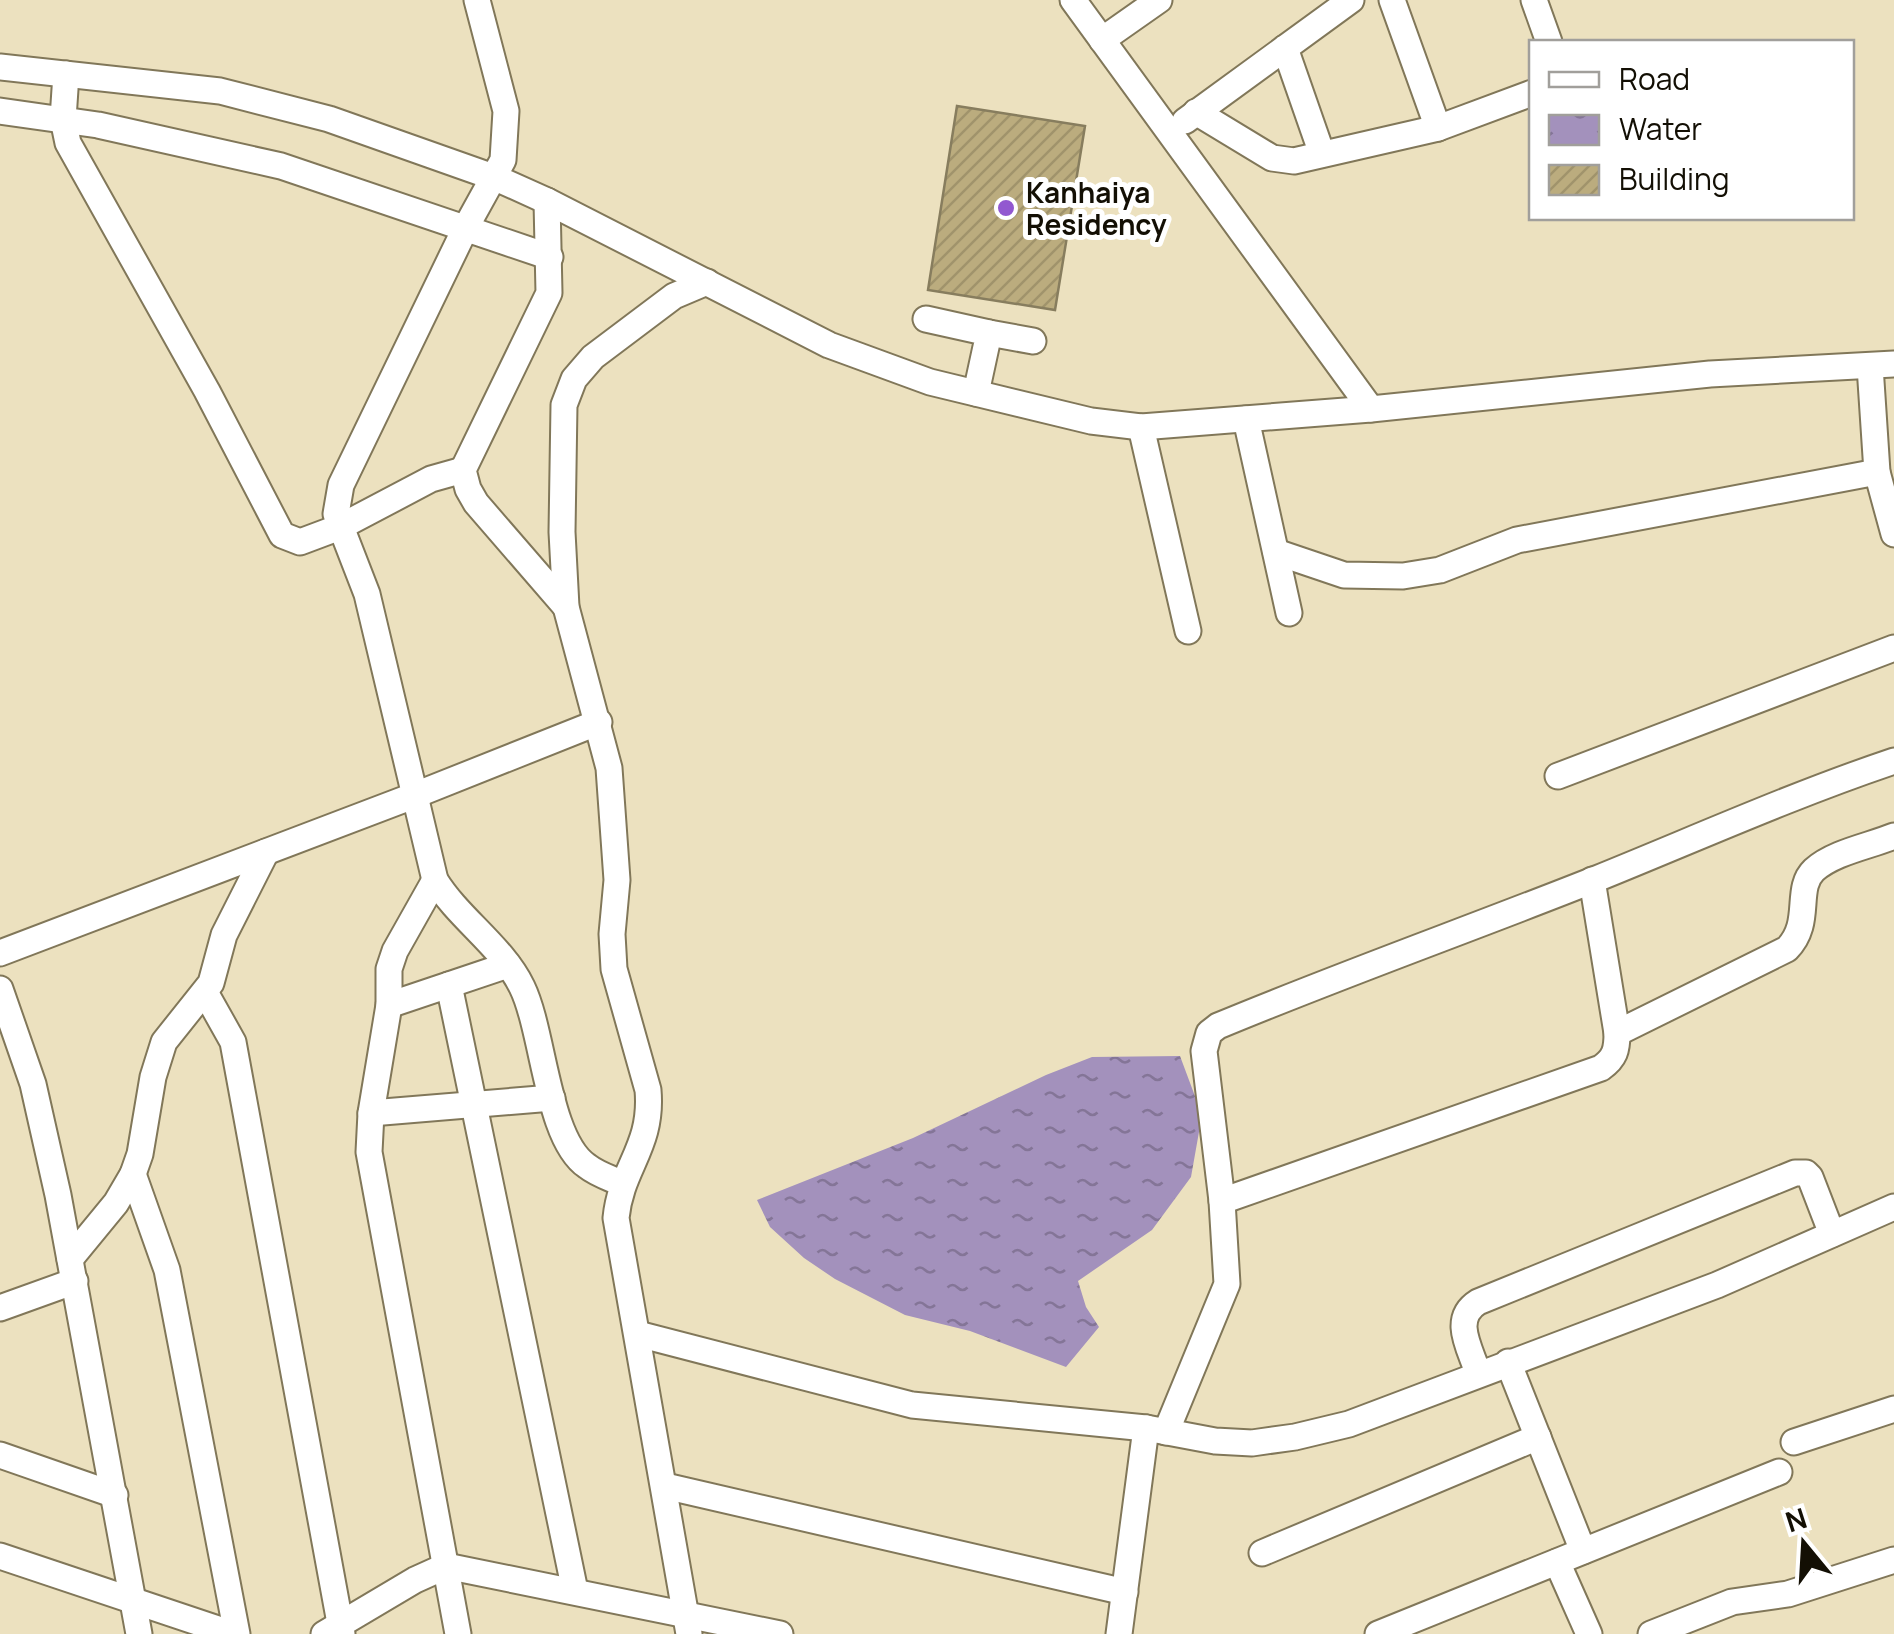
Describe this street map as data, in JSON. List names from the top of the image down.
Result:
{
  "places": ["Kanhaiya Residency"],
  "legend": ["Road", "Water", "Building"],
  "north": "top"
}
